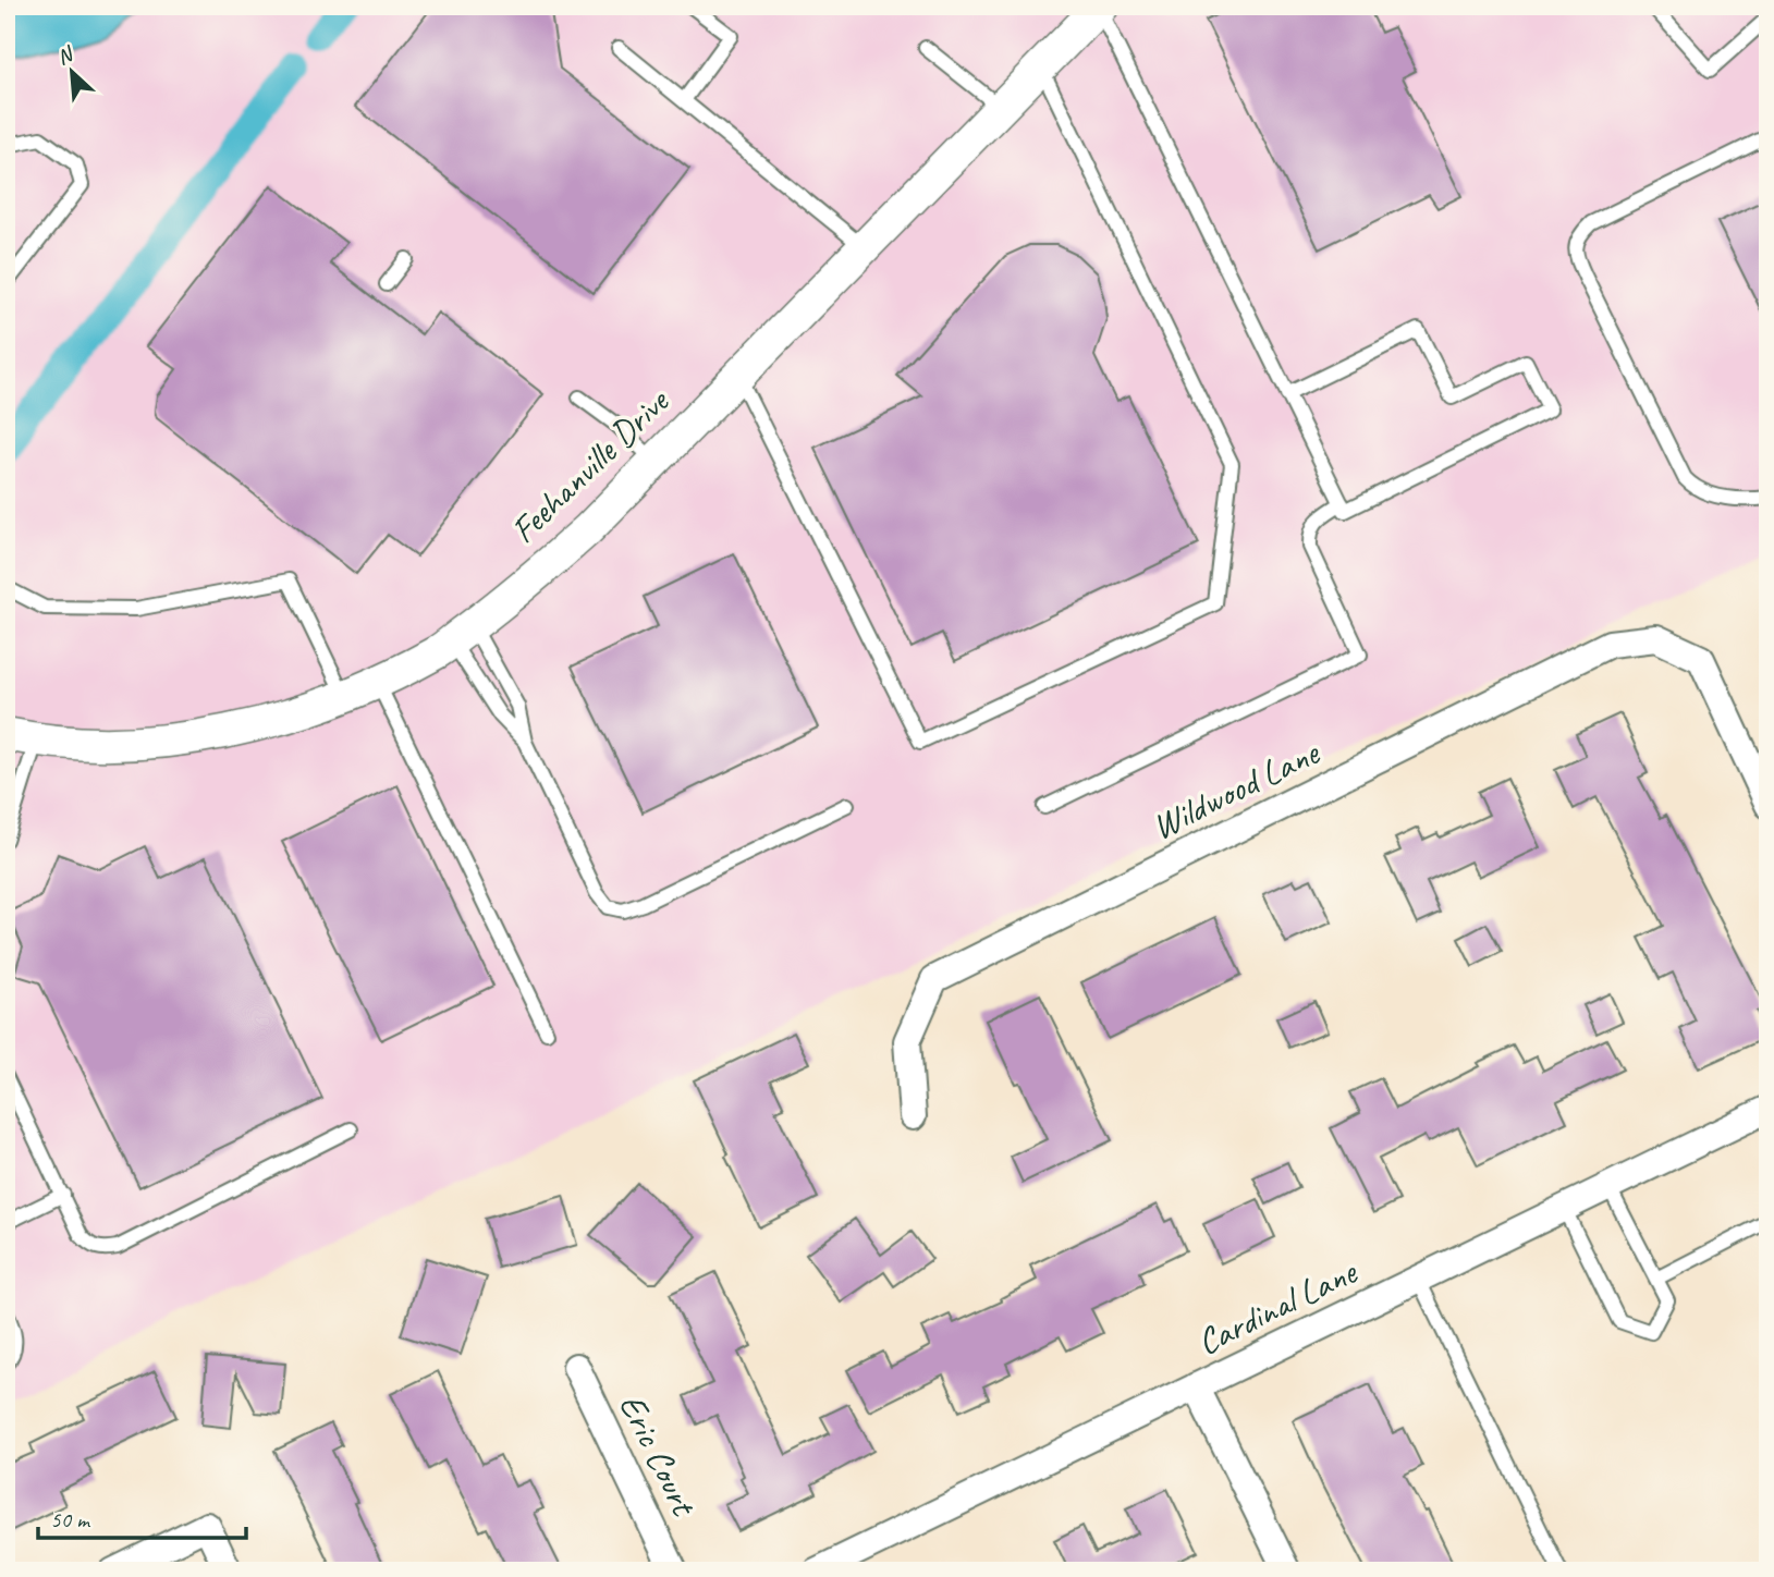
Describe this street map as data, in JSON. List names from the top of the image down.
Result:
{
  "streets": {
    "street": [
      "Feehanville Drive",
      "Wildwood Lane",
      "Cardinal Lane",
      "Eric Court"
    ]
  },
  "scale_bar": "50 m",
  "north": "top left"
}
